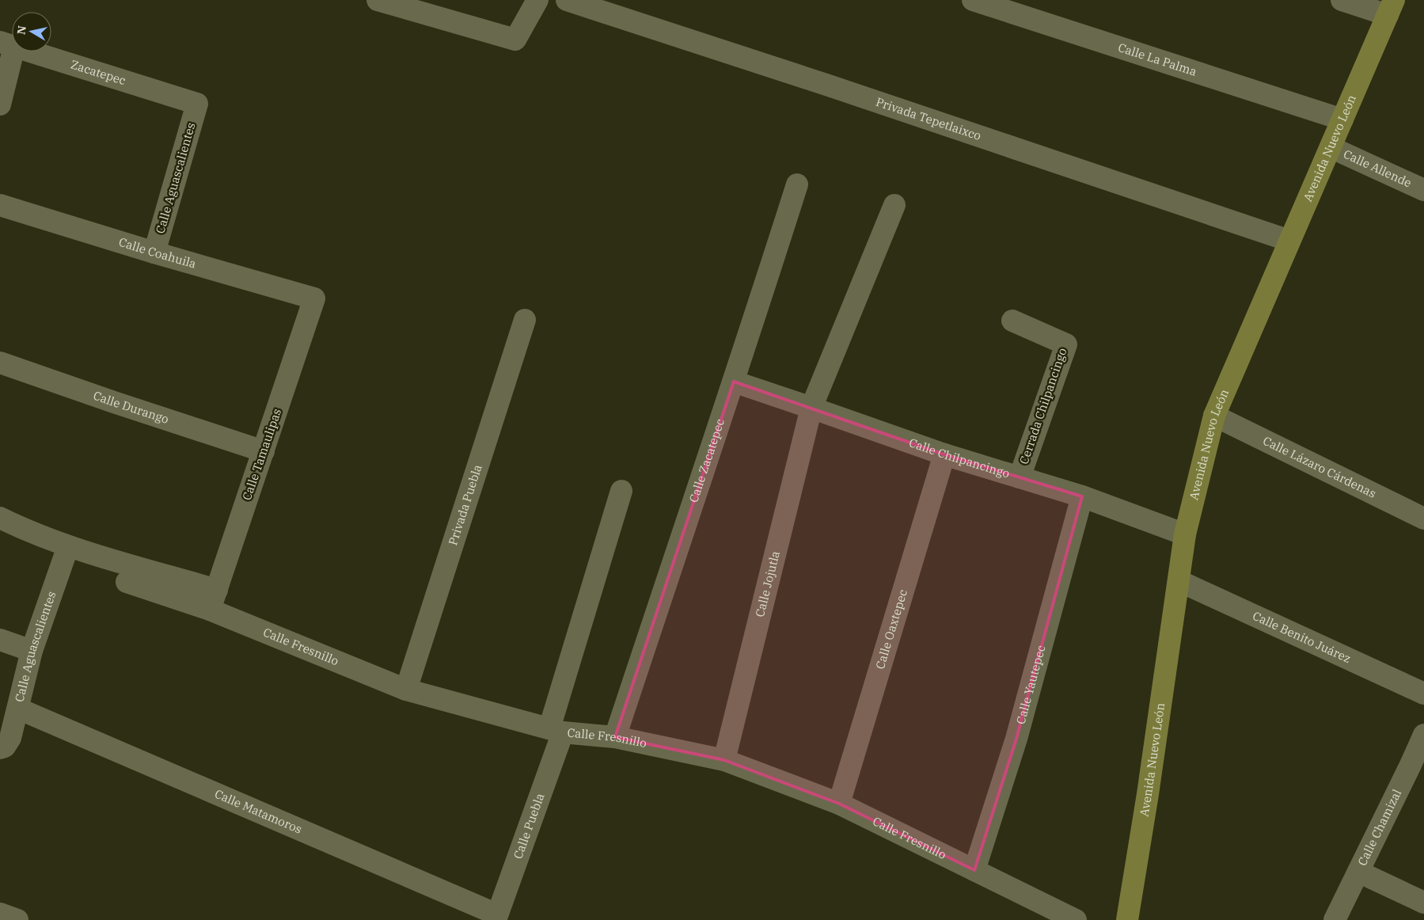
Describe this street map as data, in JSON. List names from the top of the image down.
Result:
{
  "streets": {
    "main road": ["Avenida Nuevo León"],
    "street": [
      "Calle La Palma",
      "Zacatepec",
      "Privada Tepetlaixco",
      "Calle Allende",
      "Calle Aguascalientes",
      "Calle Coahuila",
      "Cerrada Chilpancingo",
      "Calle Durango",
      "Calle Tamaulipas",
      "Calle Chilpancingo",
      "Calle Zacatepec",
      "Calle Lázaro Cárdenas",
      "Privada Puebla",
      "Calle Jojutla",
      "Calle Oaxtepec",
      "Calle Benito Juárez",
      "Calle Fresnillo",
      "Calle Yautepec",
      "Calle Matamoros",
      "Calle Puebla",
      "Calle Chamizal"
    ]
  },
  "crossings": [
    ["Calle La Palma", "Avenida Nuevo León"],
    ["Zacatepec", "Calle Aguascalientes"],
    ["Privada Tepetlaixco", "Avenida Nuevo León"],
    ["Avenida Nuevo León", "Calle Allende"],
    ["Avenida Nuevo León", "Calle Chilpancingo"],
    ["Avenida Nuevo León", "Calle Lázaro Cárdenas"],
    ["Avenida Nuevo León", "Calle Benito Juárez"],
    ["Calle Aguascalientes", "Calle Coahuila"],
    ["Calle Aguascalientes", "Calle Matamoros"],
    ["Calle Coahuila", "Calle Tamaulipas"],
    ["Cerrada Chilpancingo", "Calle Chilpancingo"],
    ["Calle Durango", "Calle Tamaulipas"],
    ["Calle Tamaulipas", "Calle Fresnillo"],
    ["Calle Chilpancingo", "Calle Zacatepec"],
    ["Calle Chilpancingo", "Calle Jojutla"],
    ["Calle Chilpancingo", "Calle Oaxtepec"],
    ["Calle Chilpancingo", "Calle Yautepec"],
    ["Calle Zacatepec", "Calle Fresnillo"],
    ["Privada Puebla", "Calle Fresnillo"],
    ["Calle Jojutla", "Calle Fresnillo"],
    ["Calle Oaxtepec", "Calle Fresnillo"],
    ["Calle Fresnillo", "Calle Yautepec"],
    ["Calle Fresnillo", "Calle Puebla"],
    ["Calle Matamoros", "Calle Puebla"]
  ],
  "north": "left"
}
